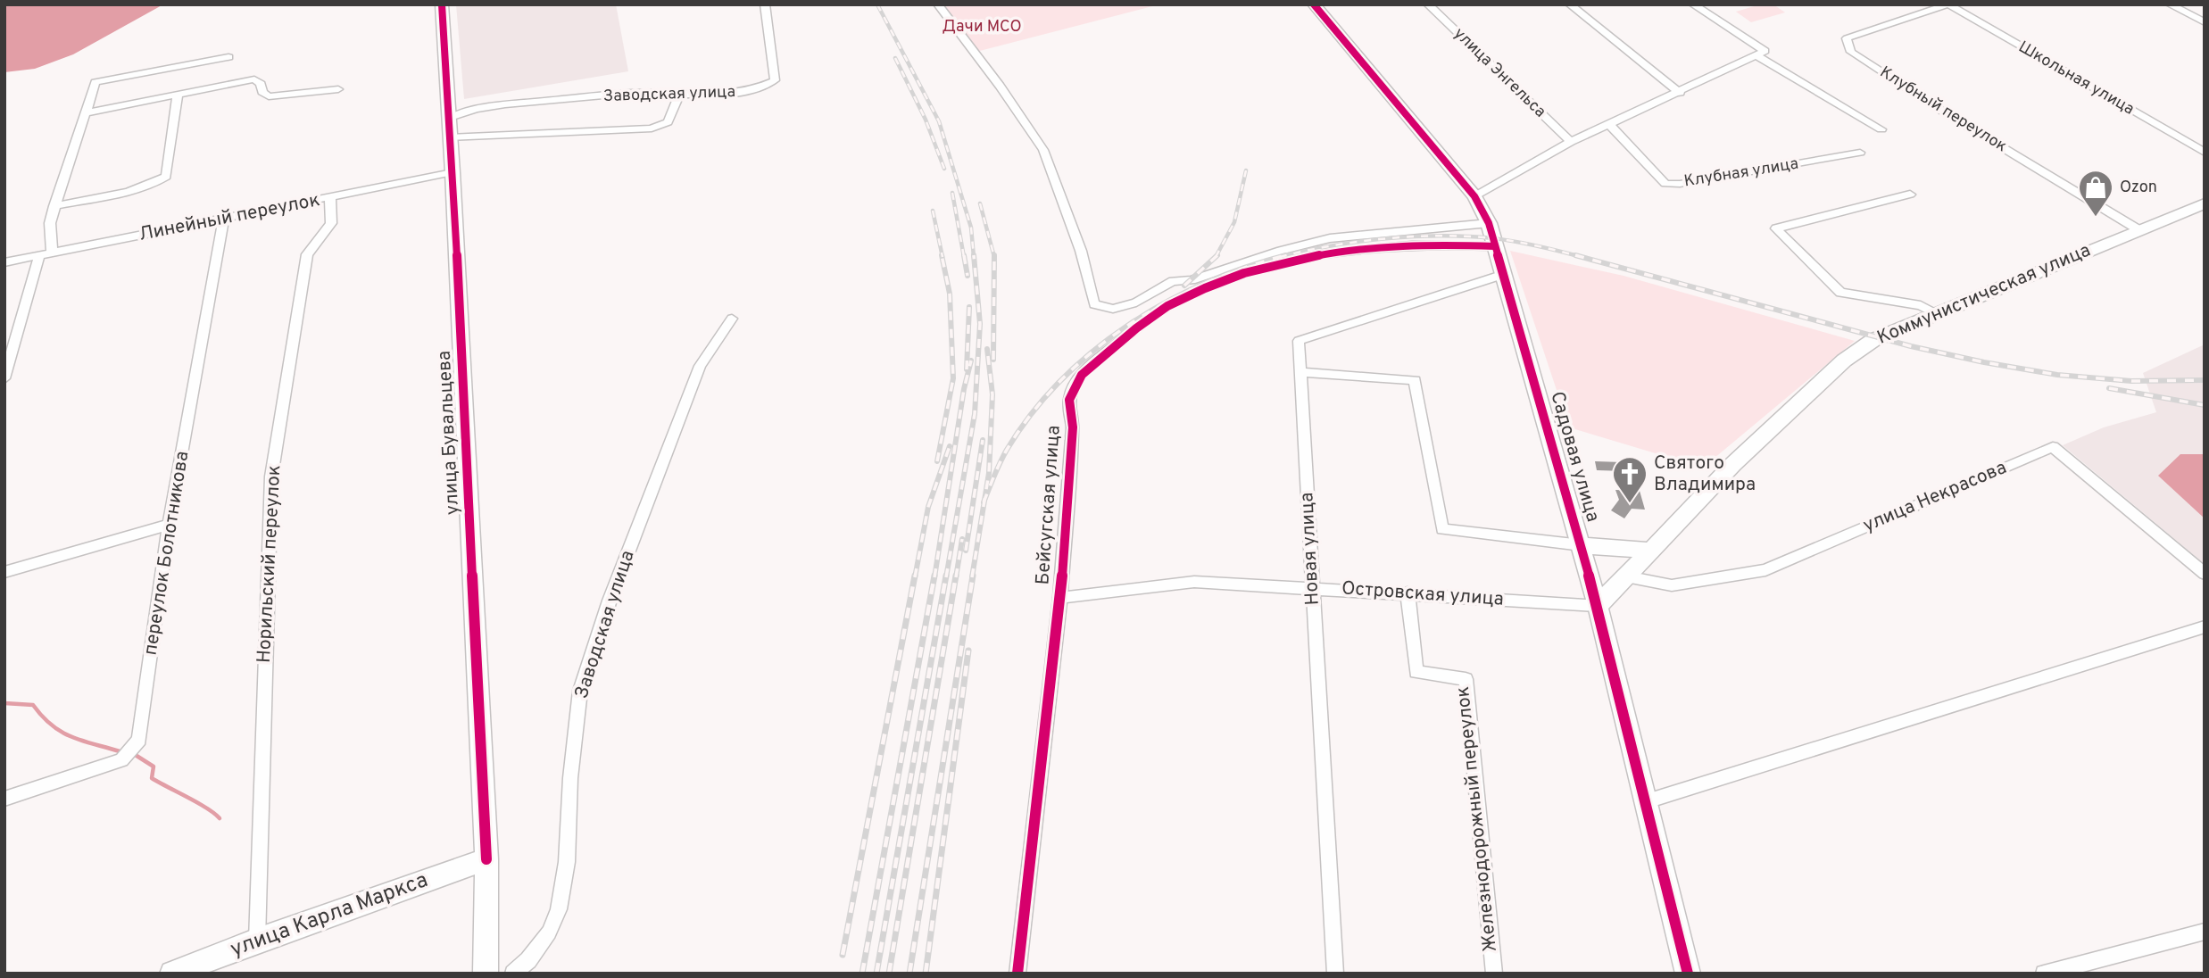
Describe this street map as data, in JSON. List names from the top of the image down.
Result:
{
  "streets": {
    "street": [
      "улица Энгельса",
      "Школьная улица",
      "Заводская улица",
      "Клубный переулок",
      "Клубная улица",
      "Линейный переулок",
      "Коммунистическая улица",
      "улица Бувальцева",
      "Садовая улица",
      "улица Некрасова",
      "Бейсугская улица",
      "Новая улица",
      "переулок Болотникова",
      "Норильский переулок",
      "Островская улица",
      "Железнодорожный переулок",
      "улица Карла Маркса"
    ]
  },
  "crossings": [
    ["Школьная улица", "Клубный переулок"],
    ["Заводская улица", "улица Бувальцева"],
    ["Клубный переулок", "Коммунистическая улица"],
    ["Линейный переулок", "улица Бувальцева"],
    ["Линейный переулок", "переулок Болотникова"],
    ["Линейный переулок", "Норильский переулок"],
    ["Коммунистическая улица", "Садовая улица"],
    ["Коммунистическая улица", "улица Некрасова"],
    ["Коммунистическая улица", "Островская улица"],
    ["улица Бувальцева", "улица Карла Маркса"],
    ["Садовая улица", "Бейсугская улица"],
    ["Садовая улица", "Новая улица"],
    ["Садовая улица", "Островская улица"],
    ["Бейсугская улица", "Островская улица"],
    ["Новая улица", "Островская улица"],
    ["Норильский переулок", "улица Карла Маркса"],
    ["Островская улица", "Железнодорожный переулок"]
  ],
  "parks": ["Дачи МСО"],
  "places": {
    "shop": ["Ozon"],
    "church": ["Святого Владимира"]
  }
}
